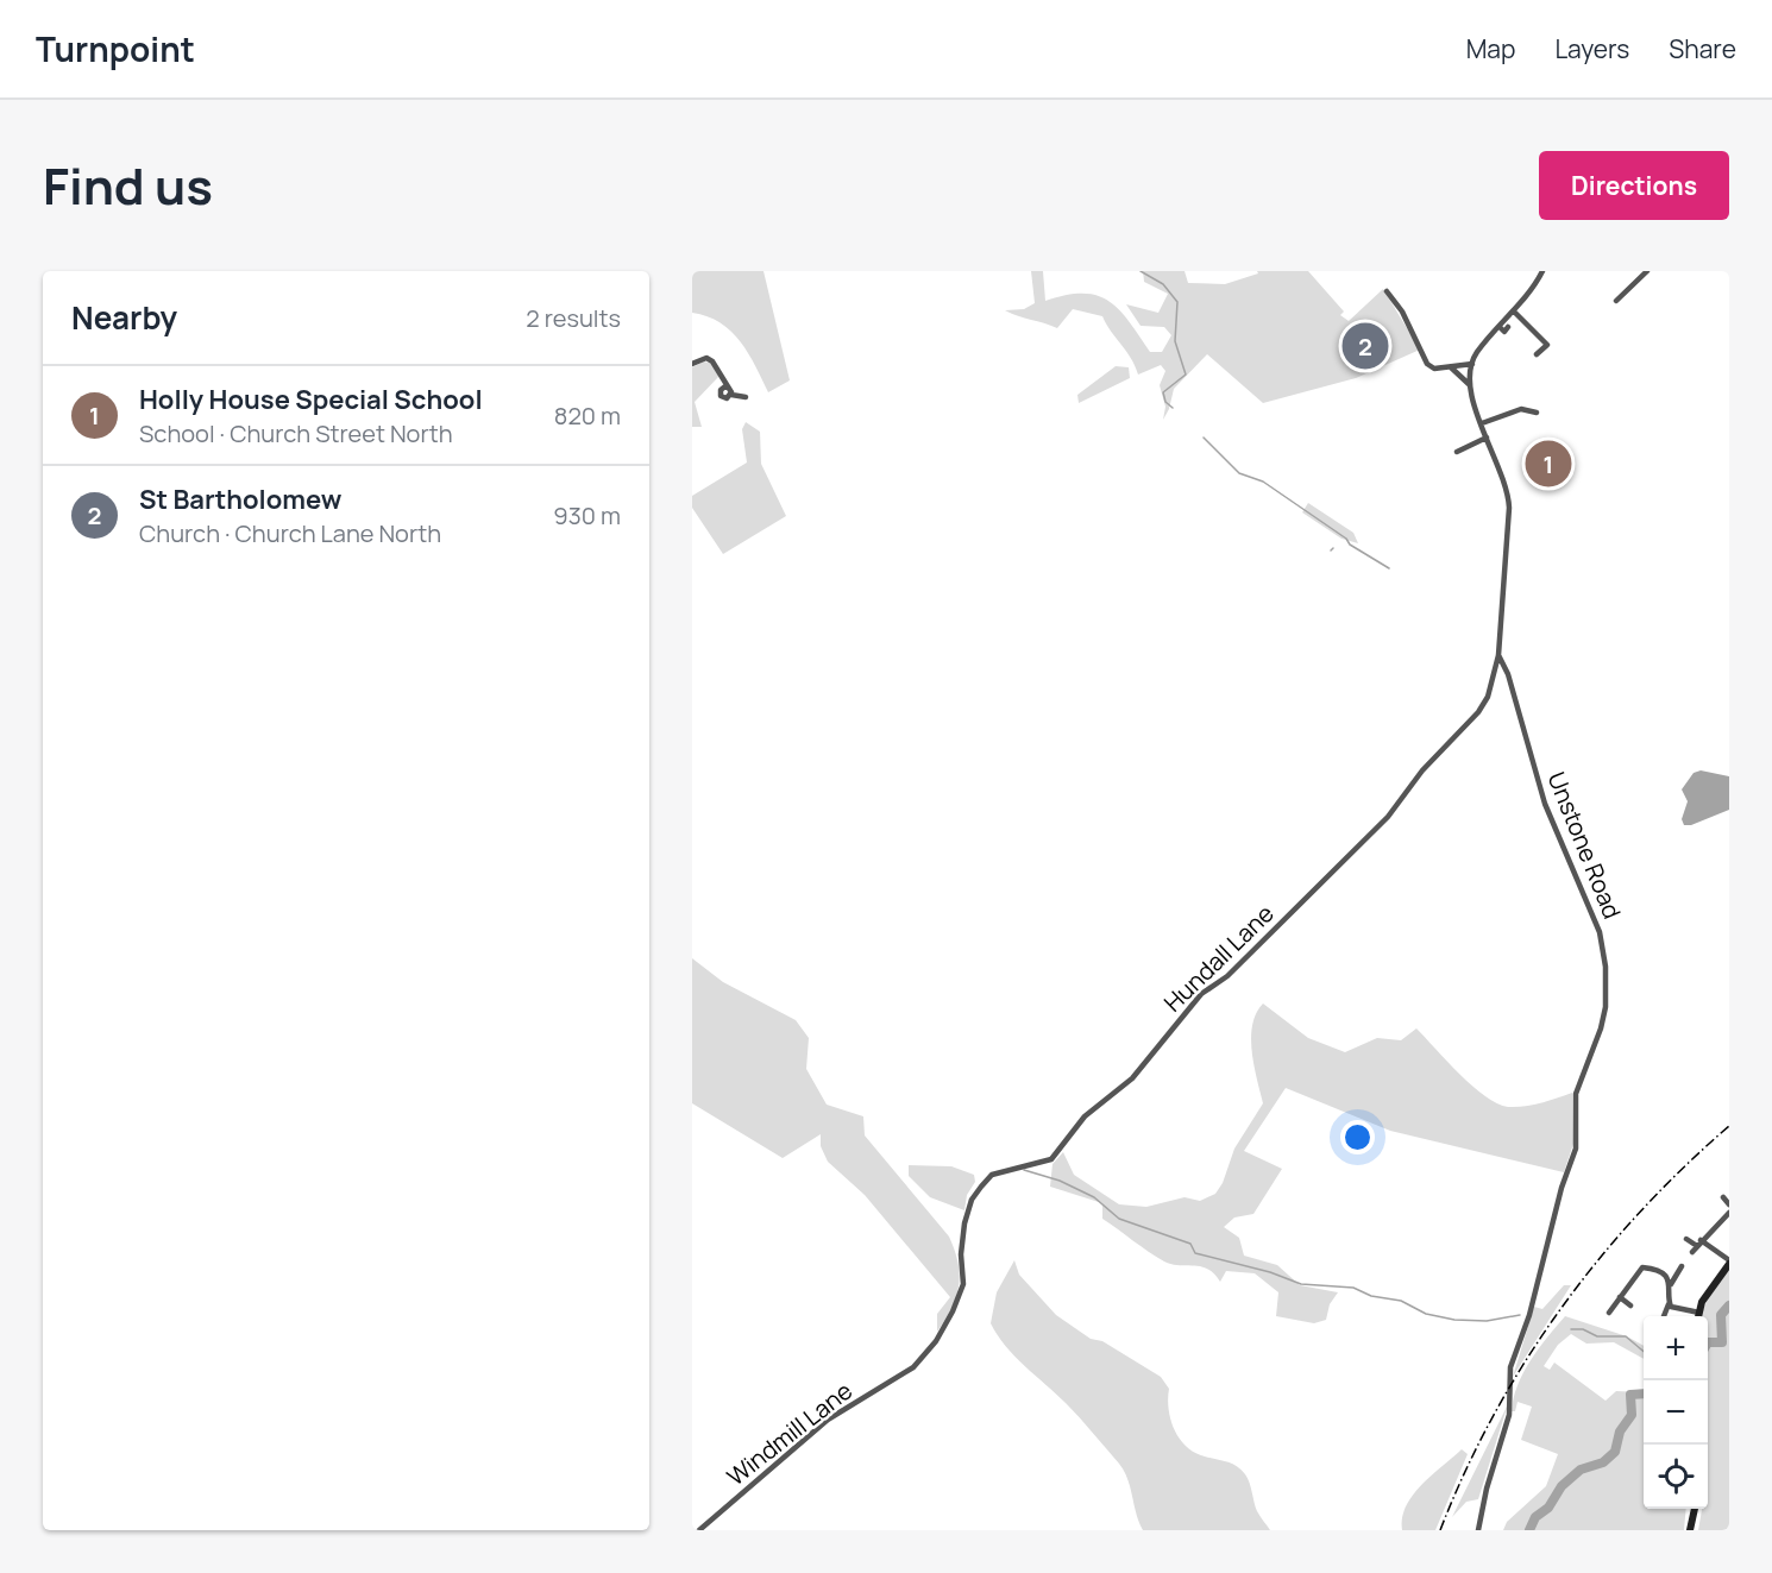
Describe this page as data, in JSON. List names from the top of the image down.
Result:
{
  "streets": {
    "street": ["Unstone Road", "Hundall Lane", "Windmill Lane"]
  },
  "crossings": [
    ["Unstone Road", "Hundall Lane"],
    ["Hundall Lane", "Windmill Lane"]
  ],
  "page": {
    "header": "Turnpoint",
    "nav": ["Map", "Layers", "Share"],
    "title": "Find us",
    "buttons": "Directions",
    "heading": ["Nearby", "2 results"],
    "pins": ["2", "1"],
    "list": [
      {
        "mark": "1",
        "name": "Holly House Special School",
        "note": "School · Church Street North",
        "value": "820 m"
      },
      {
        "mark": "2",
        "name": "St Bartholomew",
        "note": "Church · Church Lane North",
        "value": "930 m"
      }
    ],
    "map_buttons": ["+", "−"]
  }
}
